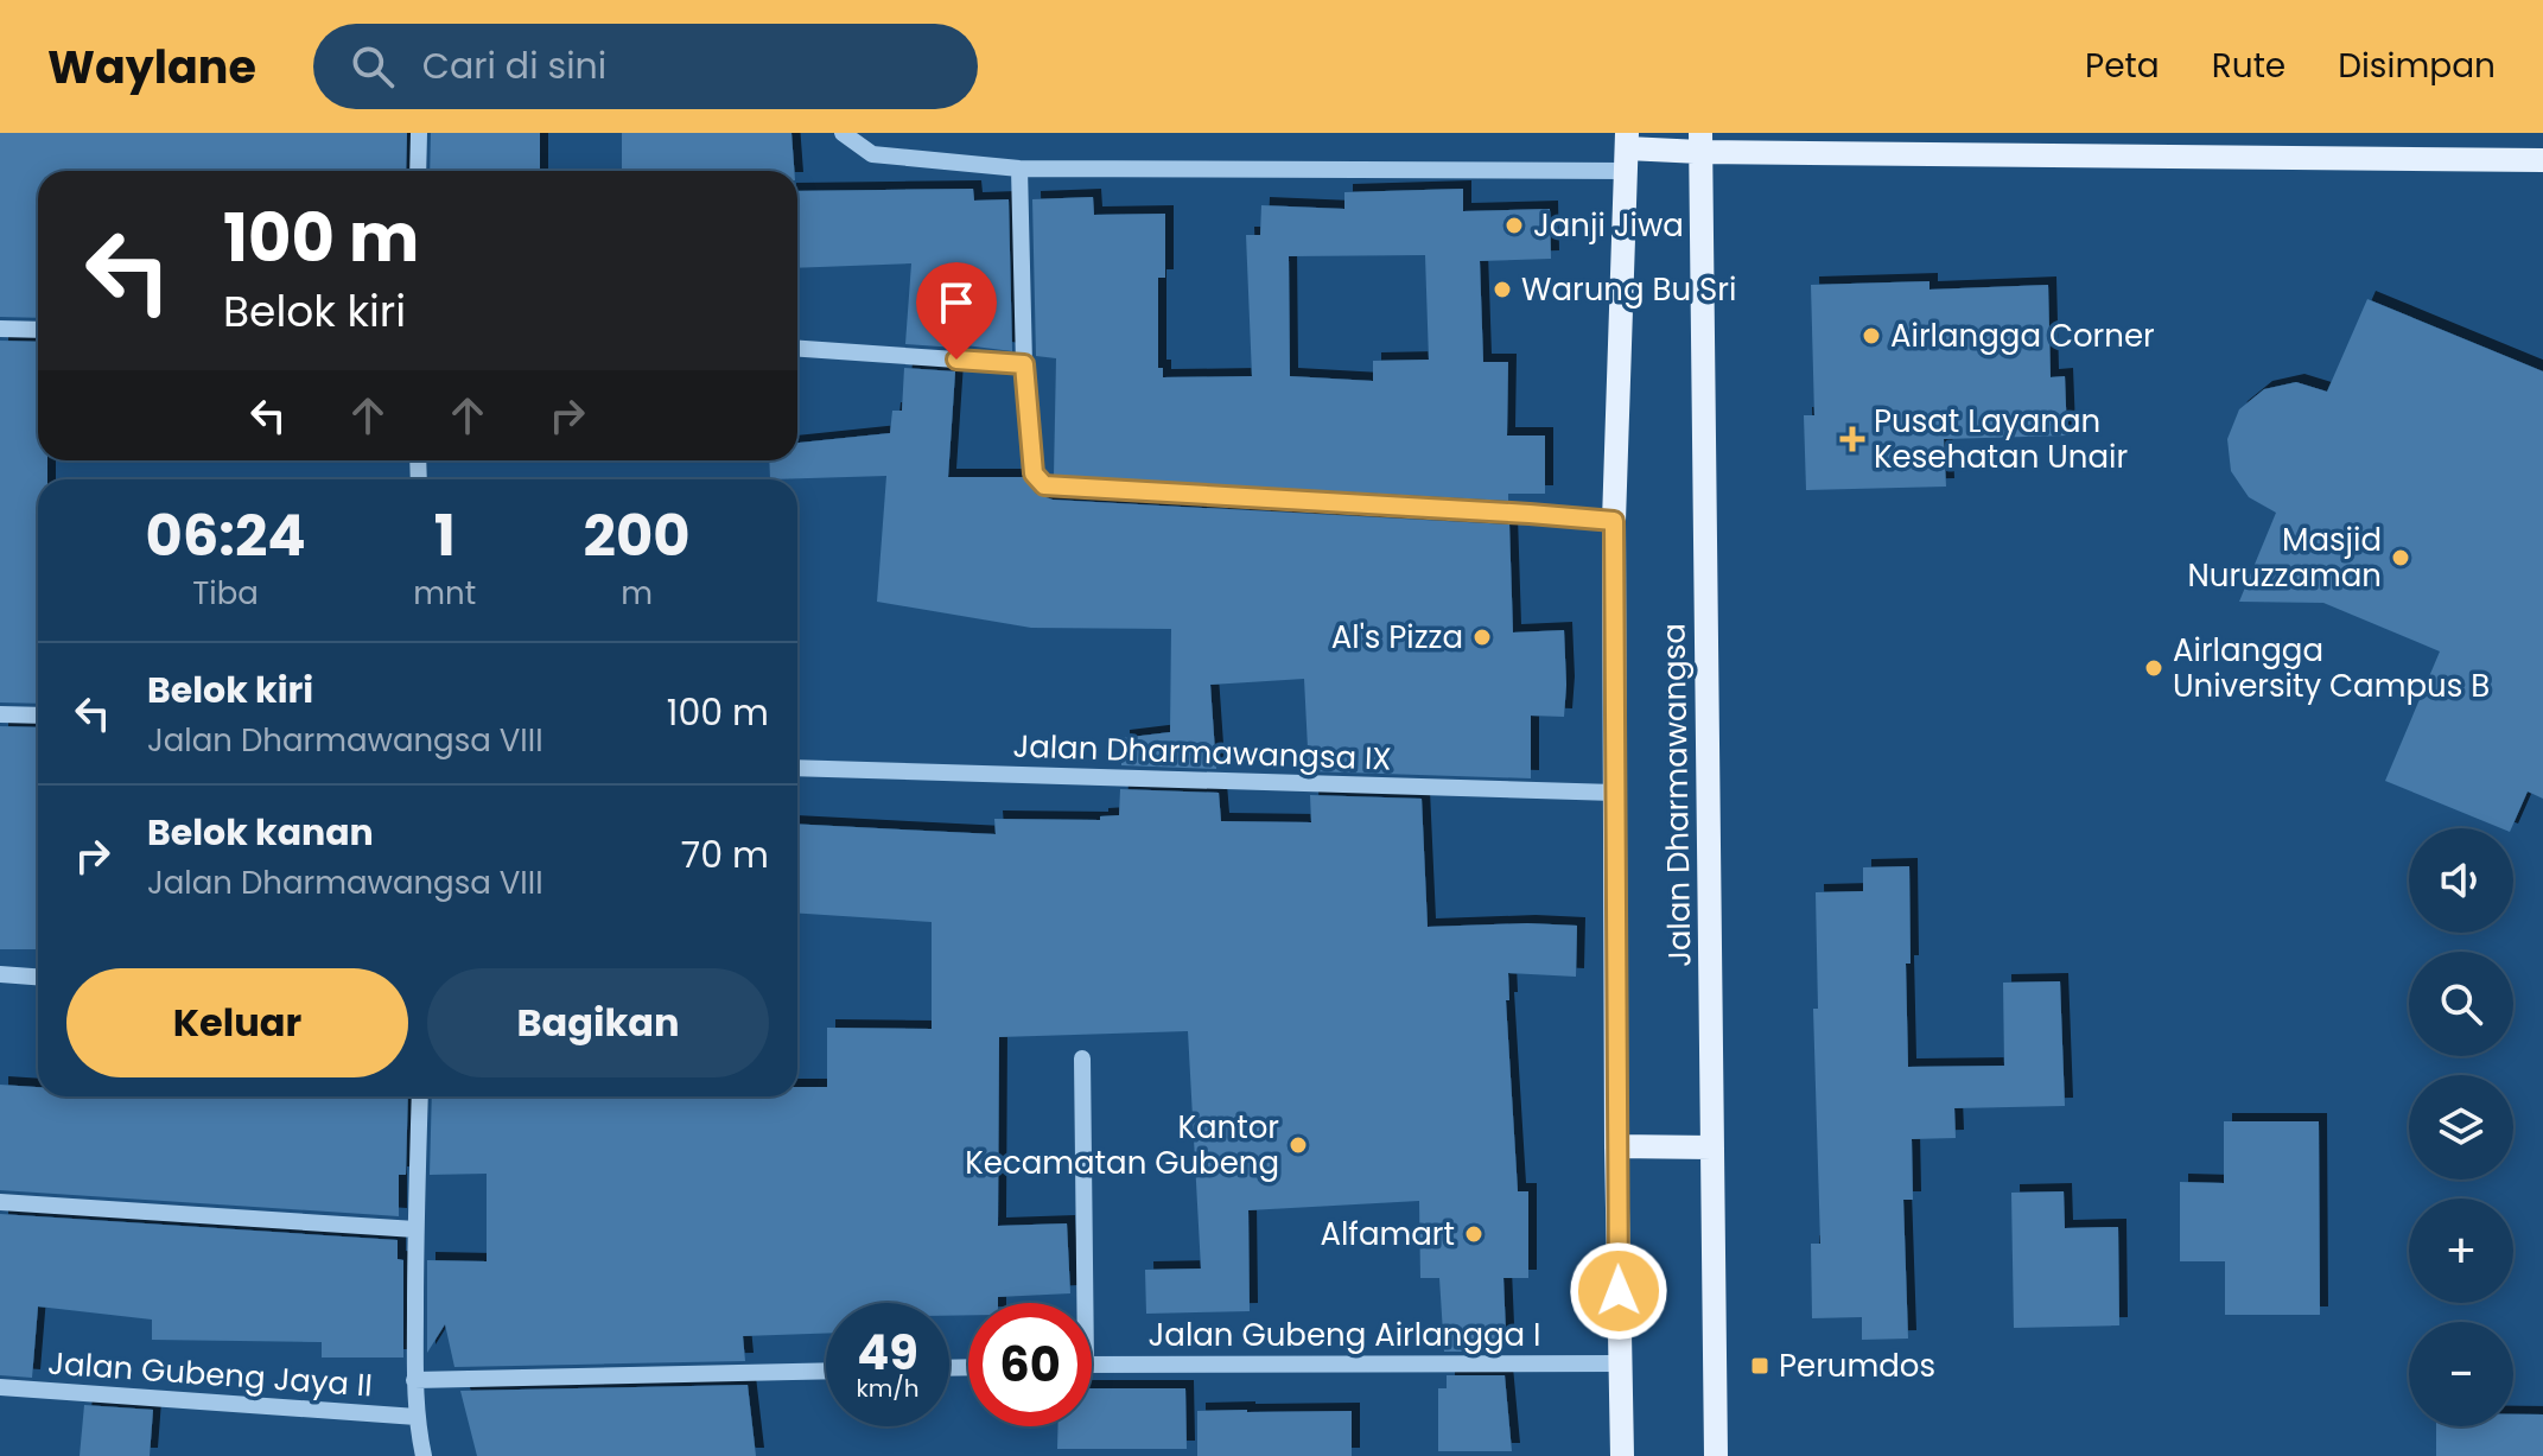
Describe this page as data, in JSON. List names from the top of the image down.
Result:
{
  "streets": {
    "main road": ["Jalan Dharmawangsa"],
    "street": ["Jalan Dharmawangsa IX", "Jalan Gubeng Airlangga I", "Jalan Gubeng Jaya II"]
  },
  "crossings": [
    ["Jalan Dharmawangsa IX", "Jalan Dharmawangsa"],
    ["Jalan Dharmawangsa", "Jalan Gubeng Airlangga I"]
  ],
  "places": {
    "other": [
      "Janji Jiwa",
      "Warung Bu Sri",
      "Airlangga Corner",
      "Masjid Nuruzzaman",
      "Al's Pizza",
      "Airlangga University Campus B",
      "Kantor Kecamatan Gubeng",
      "Alfamart"
    ],
    "health": ["Pusat Layanan Kesehatan Unair"],
    "transit": ["Perumdos"]
  },
  "page": {
    "header": "Waylane",
    "search": "Cari di sini",
    "nav": ["Peta", "Rute", "Disimpan"],
    "turn": ["100 m", "Belok kiri"],
    "eta": [
      "06:24",
      "Tiba",
      "1",
      "mnt",
      "200",
      "m"
    ],
    "list": [
      {
        "name": "Belok kiri",
        "note": "Jalan Dharmawangsa VIII",
        "value": "100 m"
      },
      {
        "name": "Belok kanan",
        "note": "Jalan Dharmawangsa VIII",
        "value": "70 m"
      }
    ],
    "map_buttons": ["+", "−"],
    "buttons": ["Keluar", "Bagikan"],
    "speed": "49 km/h",
    "limit": "60"
  }
}
